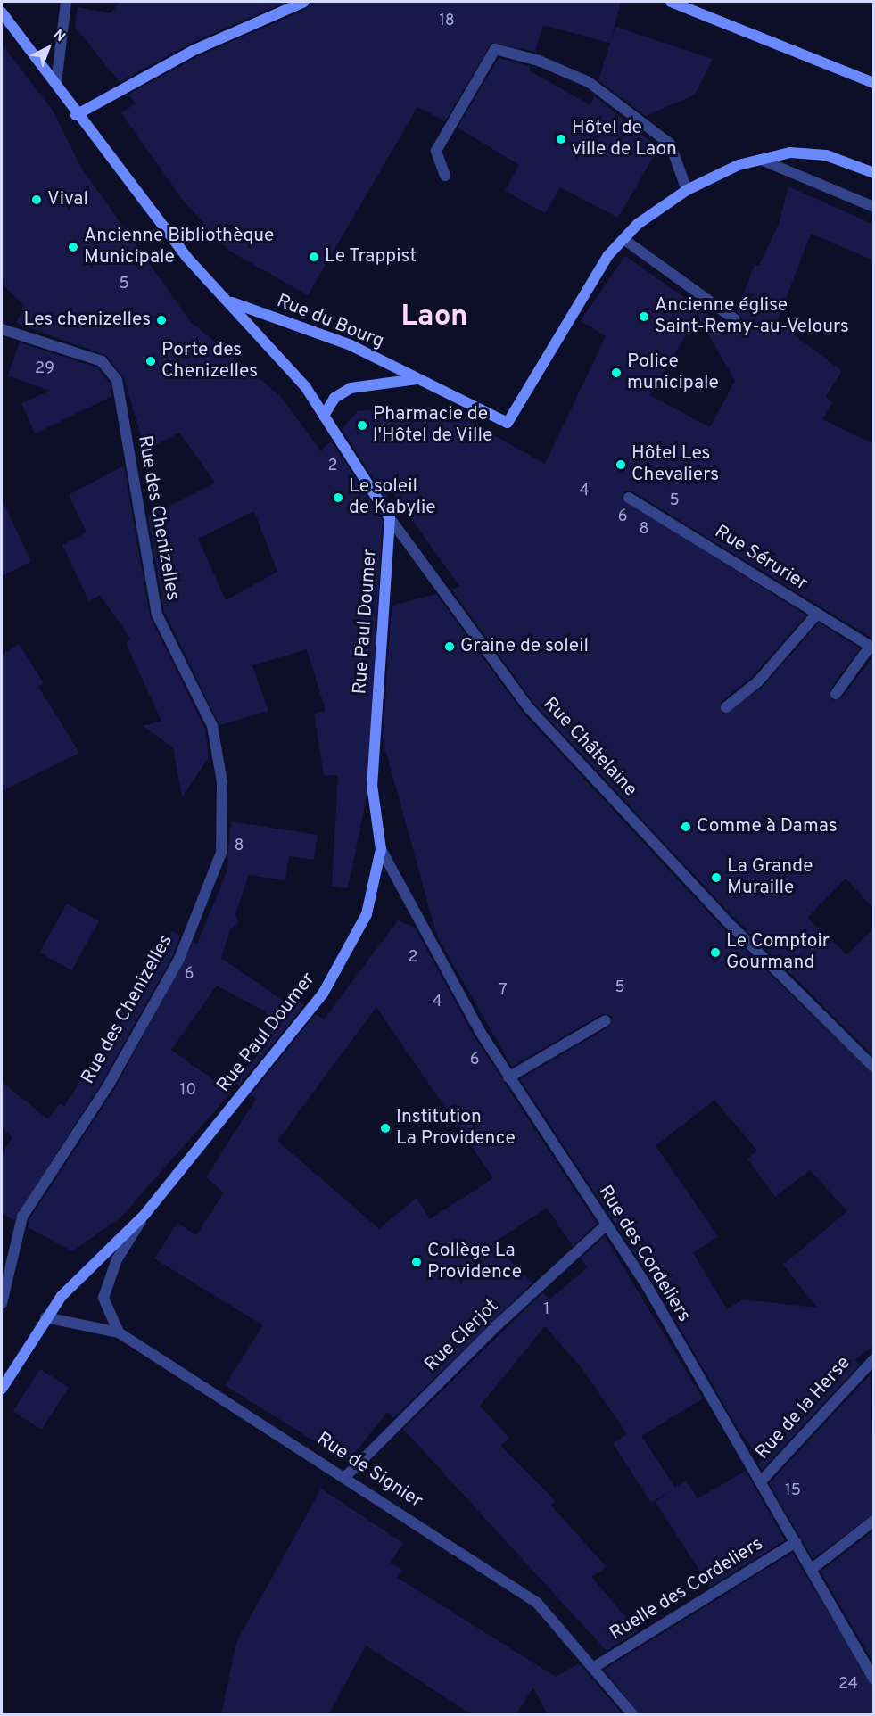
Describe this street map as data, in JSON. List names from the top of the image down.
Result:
{
  "streets": {
    "street": [
      "Rue du Bourg",
      "Rue des Chenizelles",
      "Rue Sérurier",
      "Rue Paul Doumer",
      "Rue Châtelaine",
      "Rue des Cordeliers",
      "Rue Clerjot",
      "Rue de la Herse",
      "Rue de Signier",
      "Ruelle des Cordeliers"
    ]
  },
  "crossings": [
    ["Rue du Bourg", "Rue Châtelaine"],
    ["Rue Paul Doumer", "Rue Châtelaine"],
    ["Rue Paul Doumer", "Rue des Cordeliers"],
    ["Rue Paul Doumer", "Rue de Signier"],
    ["Rue des Cordeliers", "Rue Clerjot"],
    ["Rue des Cordeliers", "Rue de la Herse"],
    ["Rue des Cordeliers", "Ruelle des Cordeliers"],
    ["Rue Clerjot", "Rue de Signier"],
    ["Rue de Signier", "Ruelle des Cordeliers"]
  ],
  "districts": ["Laon"],
  "places": [
    "Hôtel de ville de Laon",
    "Vival",
    "Ancienne Bibliothèque Municipale",
    "Le Trappist",
    "Ancienne église Saint-Remy-au-Velours",
    "Les chenizelles",
    "Porte des Chenizelles",
    "Police municipale",
    "Pharmacie de l'Hôtel de Ville",
    "Hôtel Les Chevaliers",
    "Le soleil de Kabylie",
    "Graine de soleil",
    "Comme à Damas",
    "La Grande Muraille",
    "Le Comptoir Gourmand",
    "Institution La Providence",
    "Collège La Providence"
  ],
  "house_numbers": [
    "18",
    "5",
    "29",
    "2",
    "4",
    "5",
    "6",
    "8",
    "8",
    "2",
    "6",
    "5",
    "7",
    "4",
    "6",
    "10",
    "1",
    "15",
    "24"
  ],
  "north": "top right"
}
